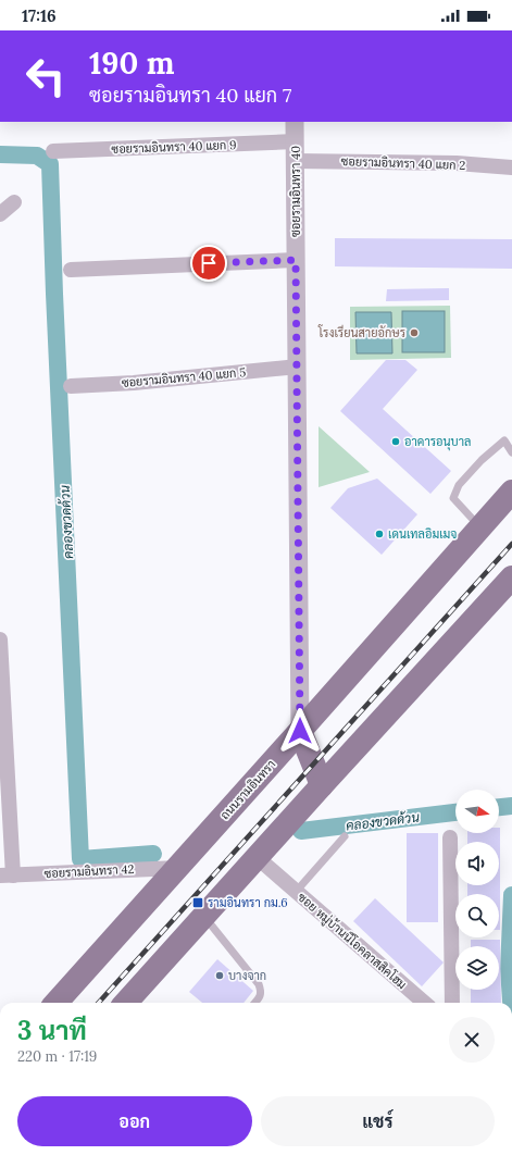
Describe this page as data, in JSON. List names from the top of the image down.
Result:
{
  "streets": {
    "main road": ["ถนนรามอินทรา"],
    "street": [
      "ซอยรามอินทรา 40 แยก 9",
      "ซอยรามอินทรา 40 แยก 2",
      "ซอยรามอินทรา 40",
      "ซอยรามอินทรา 40 แยก 5",
      "ซอยรามอินทรา 42",
      "ซอย หมู่บ้านนีโอคลาสสิคโฮม"
    ]
  },
  "crossings": [
    ["ซอยรามอินทรา 40 แยก 9", "ซอยรามอินทรา 40"],
    ["ซอยรามอินทรา 40 แยก 2", "ซอยรามอินทรา 40"],
    ["ซอยรามอินทรา 40", "ซอยรามอินทรา 40 แยก 5"],
    ["ซอยรามอินทรา 40", "ถนนรามอินทรา"],
    ["ถนนรามอินทรา", "ซอยรามอินทรา 42"]
  ],
  "water": ["คลองขวดด้วน"],
  "places": {
    "other": [
      "โรงเรียนสายอักษร",
      "อาคารอนุบาล",
      "เดนเทลอิมเมจ",
      "บางจาก"
    ],
    "transit": ["รามอินทรา กม.6"]
  },
  "north": "right",
  "page": {
    "status": "17:16",
    "turn": ["190 m", "ซอยรามอินทรา 40 แยก 7"],
    "heading": ["3 นาที", "220 m · 17:19"],
    "buttons": ["ออก", "แชร์"]
  }
}
